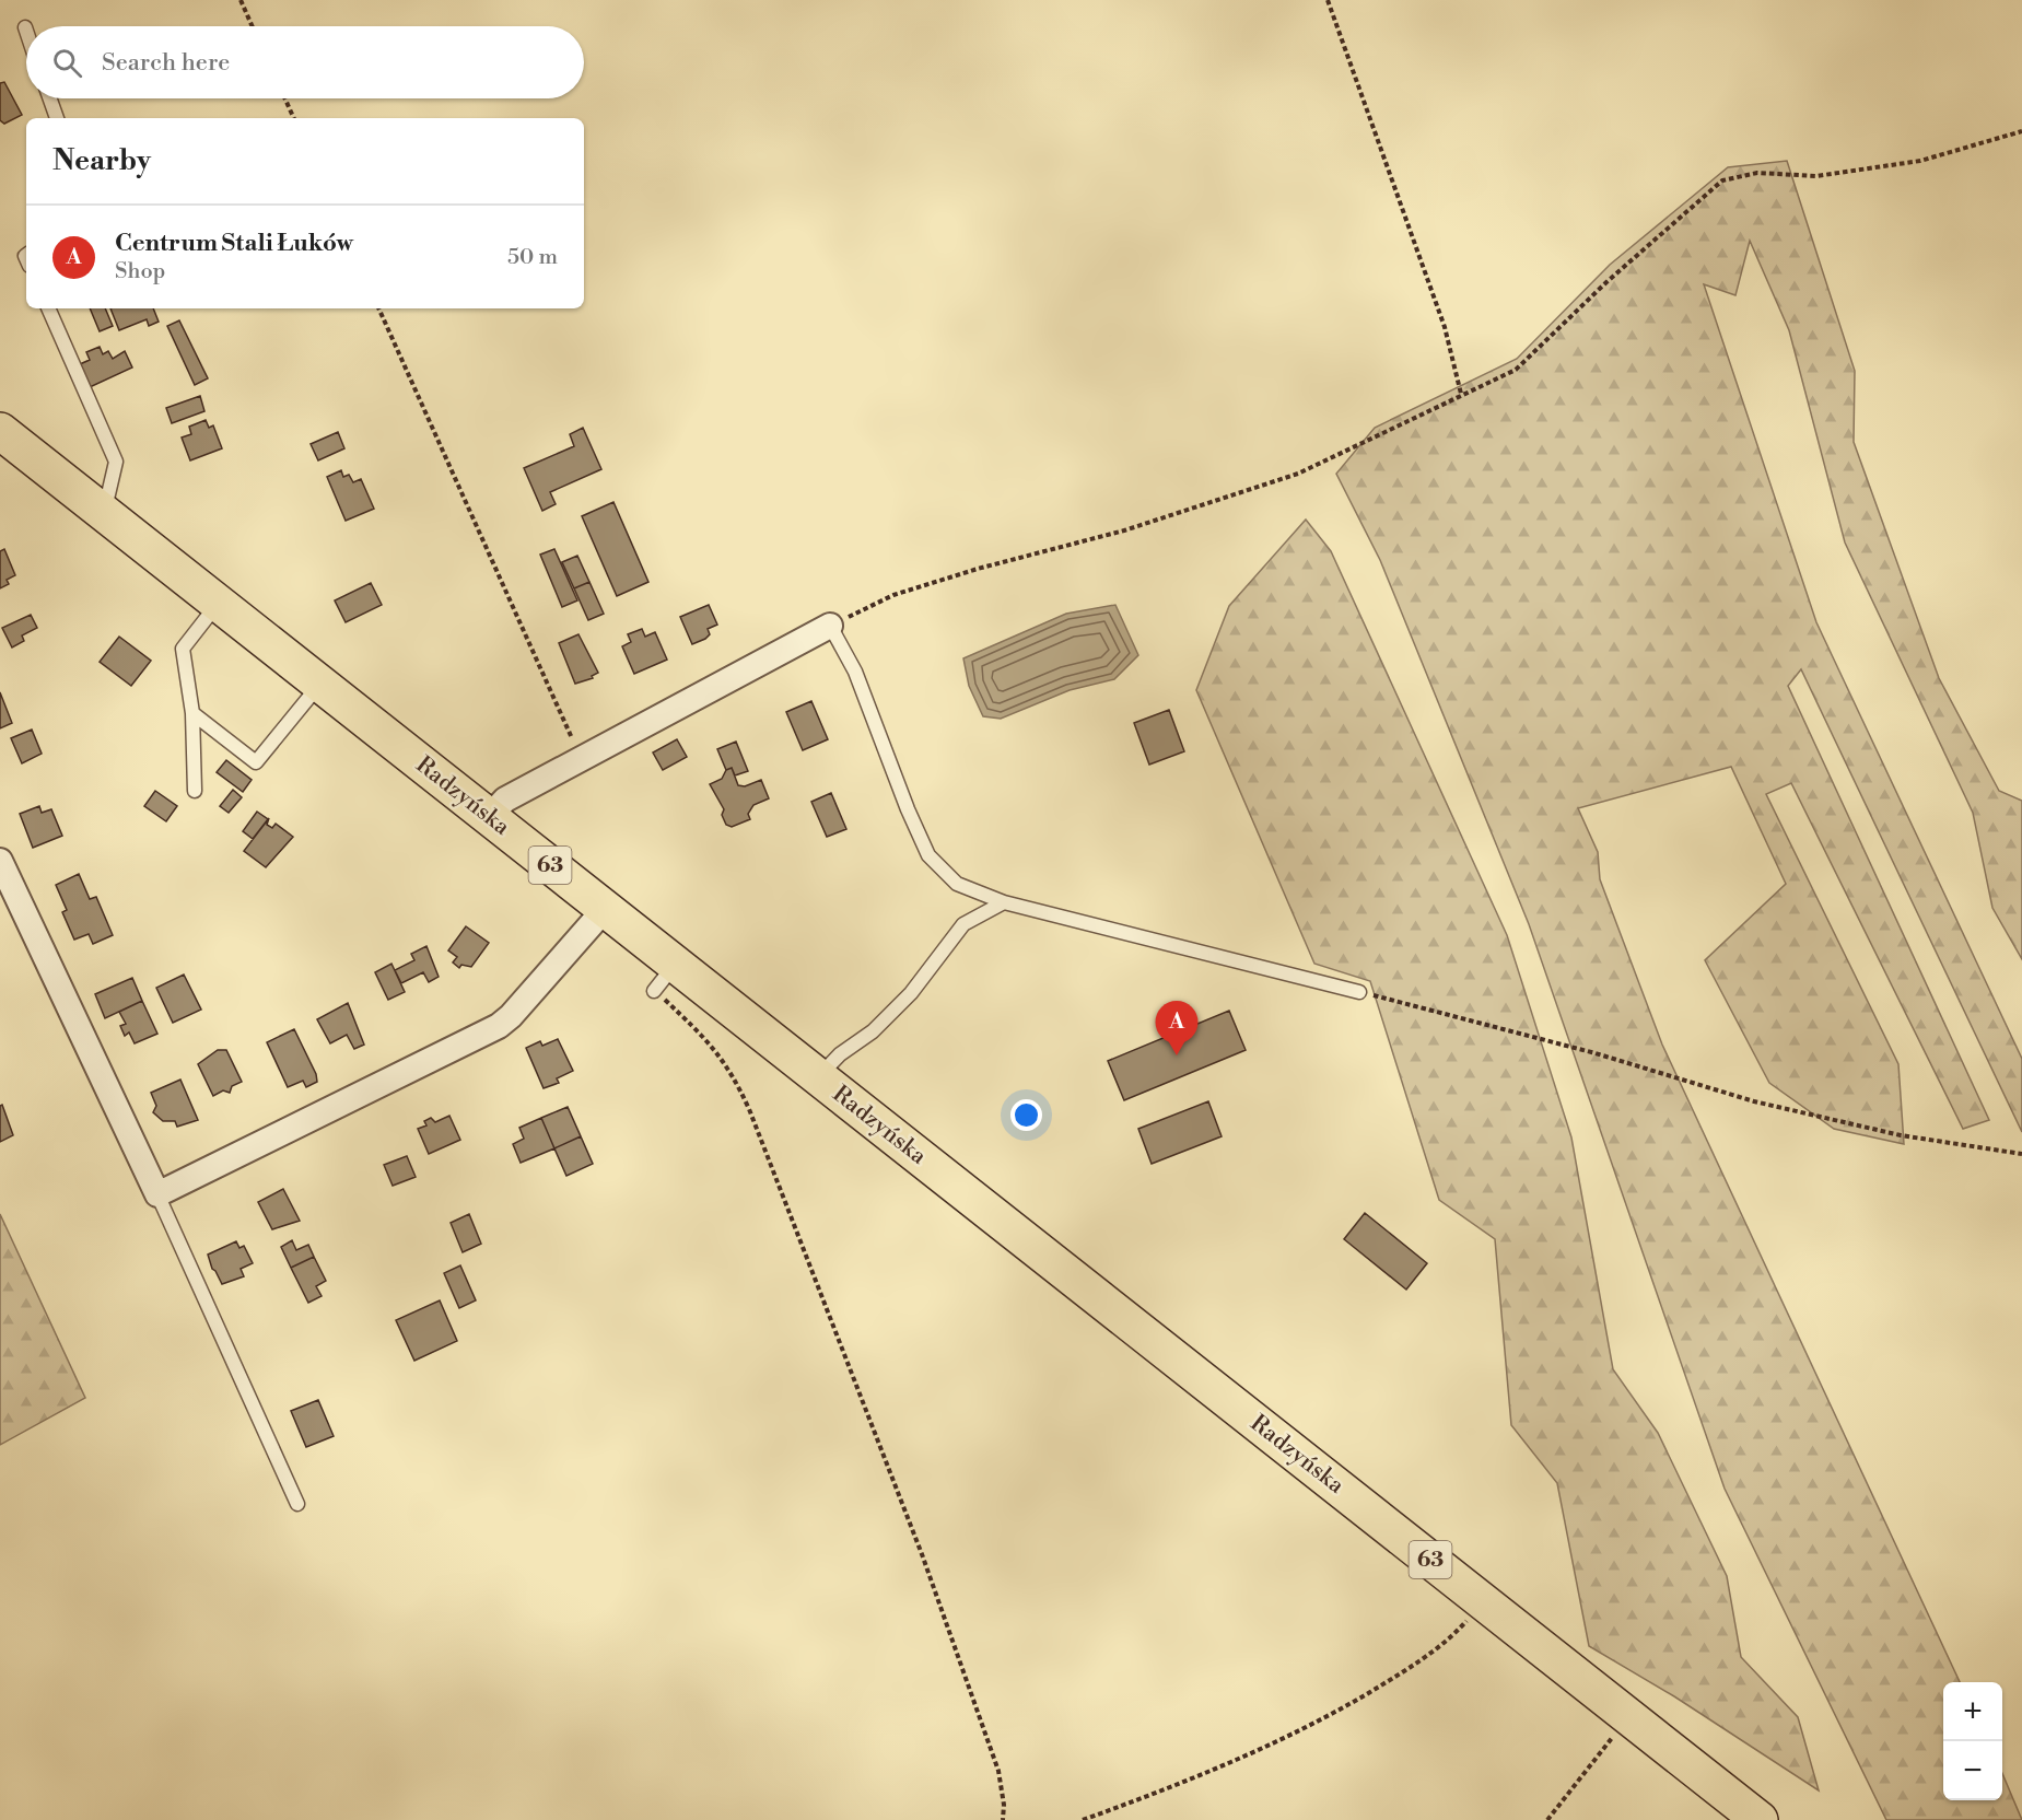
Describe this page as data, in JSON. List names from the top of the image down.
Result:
{
  "streets": {
    "main road": ["Radzyńska", "63"]
  },
  "page": {
    "search": "Search here",
    "heading": "Nearby",
    "list": [
      {
        "mark": "A",
        "name": "Centrum Stali Łuków",
        "note": "Shop",
        "value": "50 m"
      }
    ],
    "pins": "A",
    "map_buttons": ["+", "−"]
  }
}
